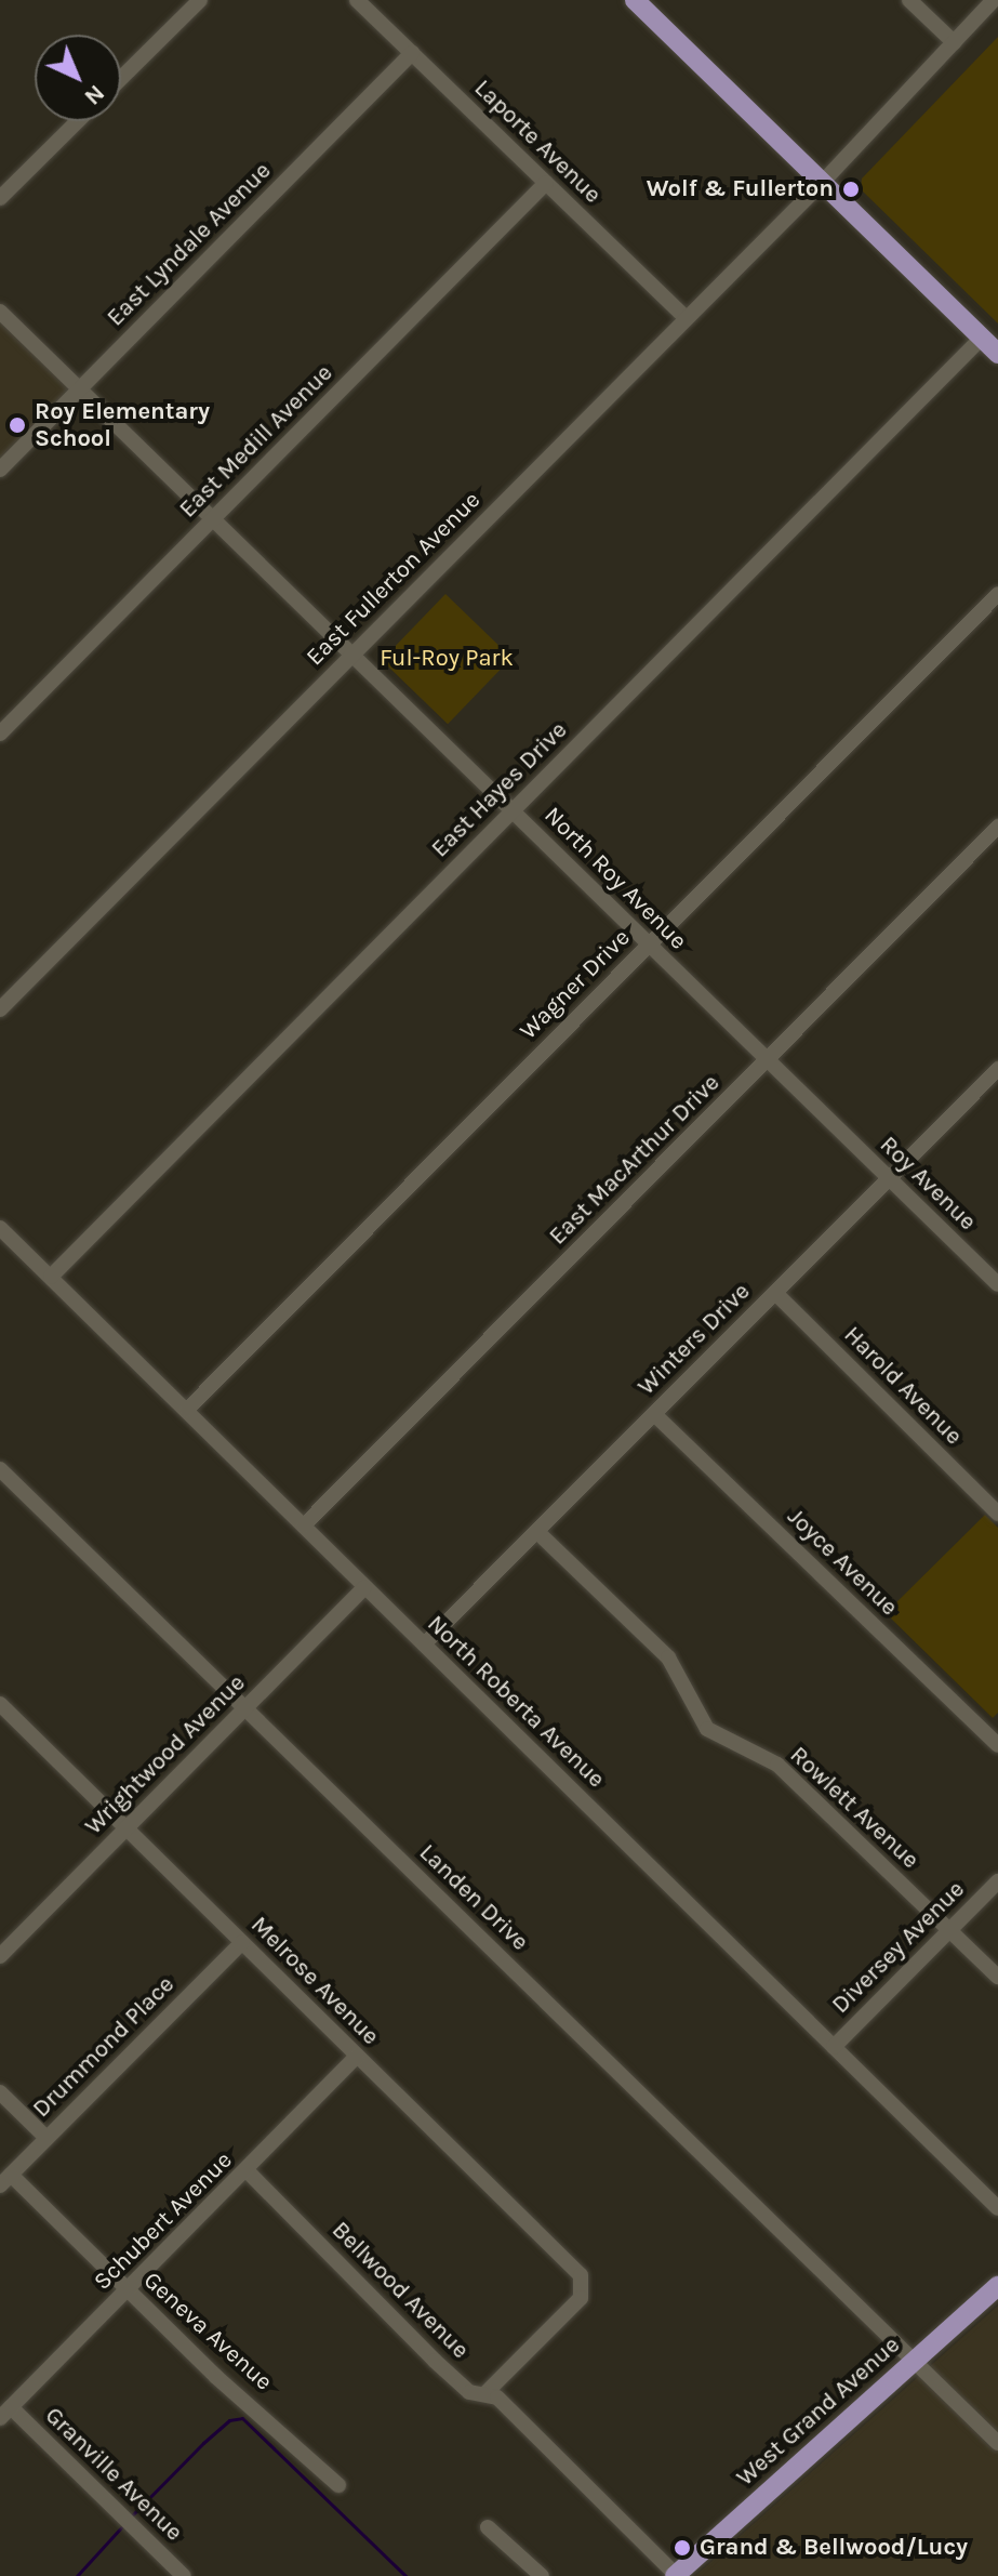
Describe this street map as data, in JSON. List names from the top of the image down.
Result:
{
  "streets": {
    "main road": ["West Grand Avenue"],
    "street": [
      "Laporte Avenue",
      "East Lyndale Avenue",
      "East Medill Avenue",
      "East Fullerton Avenue",
      "East Hayes Drive",
      "North Roy Avenue",
      "Wagner Drive",
      "East MacArthur Drive",
      "Roy Avenue",
      "Winters Drive",
      "Harold Avenue",
      "Joyce Avenue",
      "North Roberta Avenue",
      "Wrightwood Avenue",
      "Rowlett Avenue",
      "Landen Drive",
      "Diversey Avenue",
      "Melrose Avenue",
      "Drummond Place",
      "Schubert Avenue",
      "Bellwood Avenue",
      "Geneva Avenue",
      "Granville Avenue"
    ]
  },
  "crossings": [
    ["Laporte Avenue", "East Lyndale Avenue"],
    ["Laporte Avenue", "East Medill Avenue"],
    ["Laporte Avenue", "East Fullerton Avenue"],
    ["East Lyndale Avenue", "North Roy Avenue"],
    ["East Medill Avenue", "North Roy Avenue"],
    ["East Fullerton Avenue", "North Roy Avenue"],
    ["East Hayes Drive", "North Roy Avenue"],
    ["East Hayes Drive", "North Roberta Avenue"],
    ["North Roy Avenue", "Wagner Drive"],
    ["North Roy Avenue", "East MacArthur Drive"],
    ["North Roy Avenue", "Roy Avenue"],
    ["Wagner Drive", "North Roberta Avenue"],
    ["East MacArthur Drive", "North Roberta Avenue"],
    ["Roy Avenue", "Winters Drive"],
    ["Winters Drive", "Harold Avenue"],
    ["Winters Drive", "Joyce Avenue"],
    ["Winters Drive", "North Roberta Avenue"],
    ["Winters Drive", "Rowlett Avenue"],
    ["North Roberta Avenue", "Wrightwood Avenue"],
    ["North Roberta Avenue", "Diversey Avenue"],
    ["Wrightwood Avenue", "Landen Drive"],
    ["Wrightwood Avenue", "Melrose Avenue"],
    ["Rowlett Avenue", "Diversey Avenue"],
    ["Landen Drive", "West Grand Avenue"],
    ["Melrose Avenue", "Drummond Place"],
    ["Melrose Avenue", "Schubert Avenue"],
    ["Melrose Avenue", "Bellwood Avenue"],
    ["Drummond Place", "Geneva Avenue"],
    ["Schubert Avenue", "Bellwood Avenue"],
    ["Schubert Avenue", "Geneva Avenue"],
    ["Schubert Avenue", "Granville Avenue"],
    ["Bellwood Avenue", "West Grand Avenue"]
  ],
  "parks": ["Ful-Roy Park"],
  "places": ["Wolf & Fullerton", "Roy Elementary School", "Grand & Bellwood/Lucy"],
  "north": "bottom right"
}
